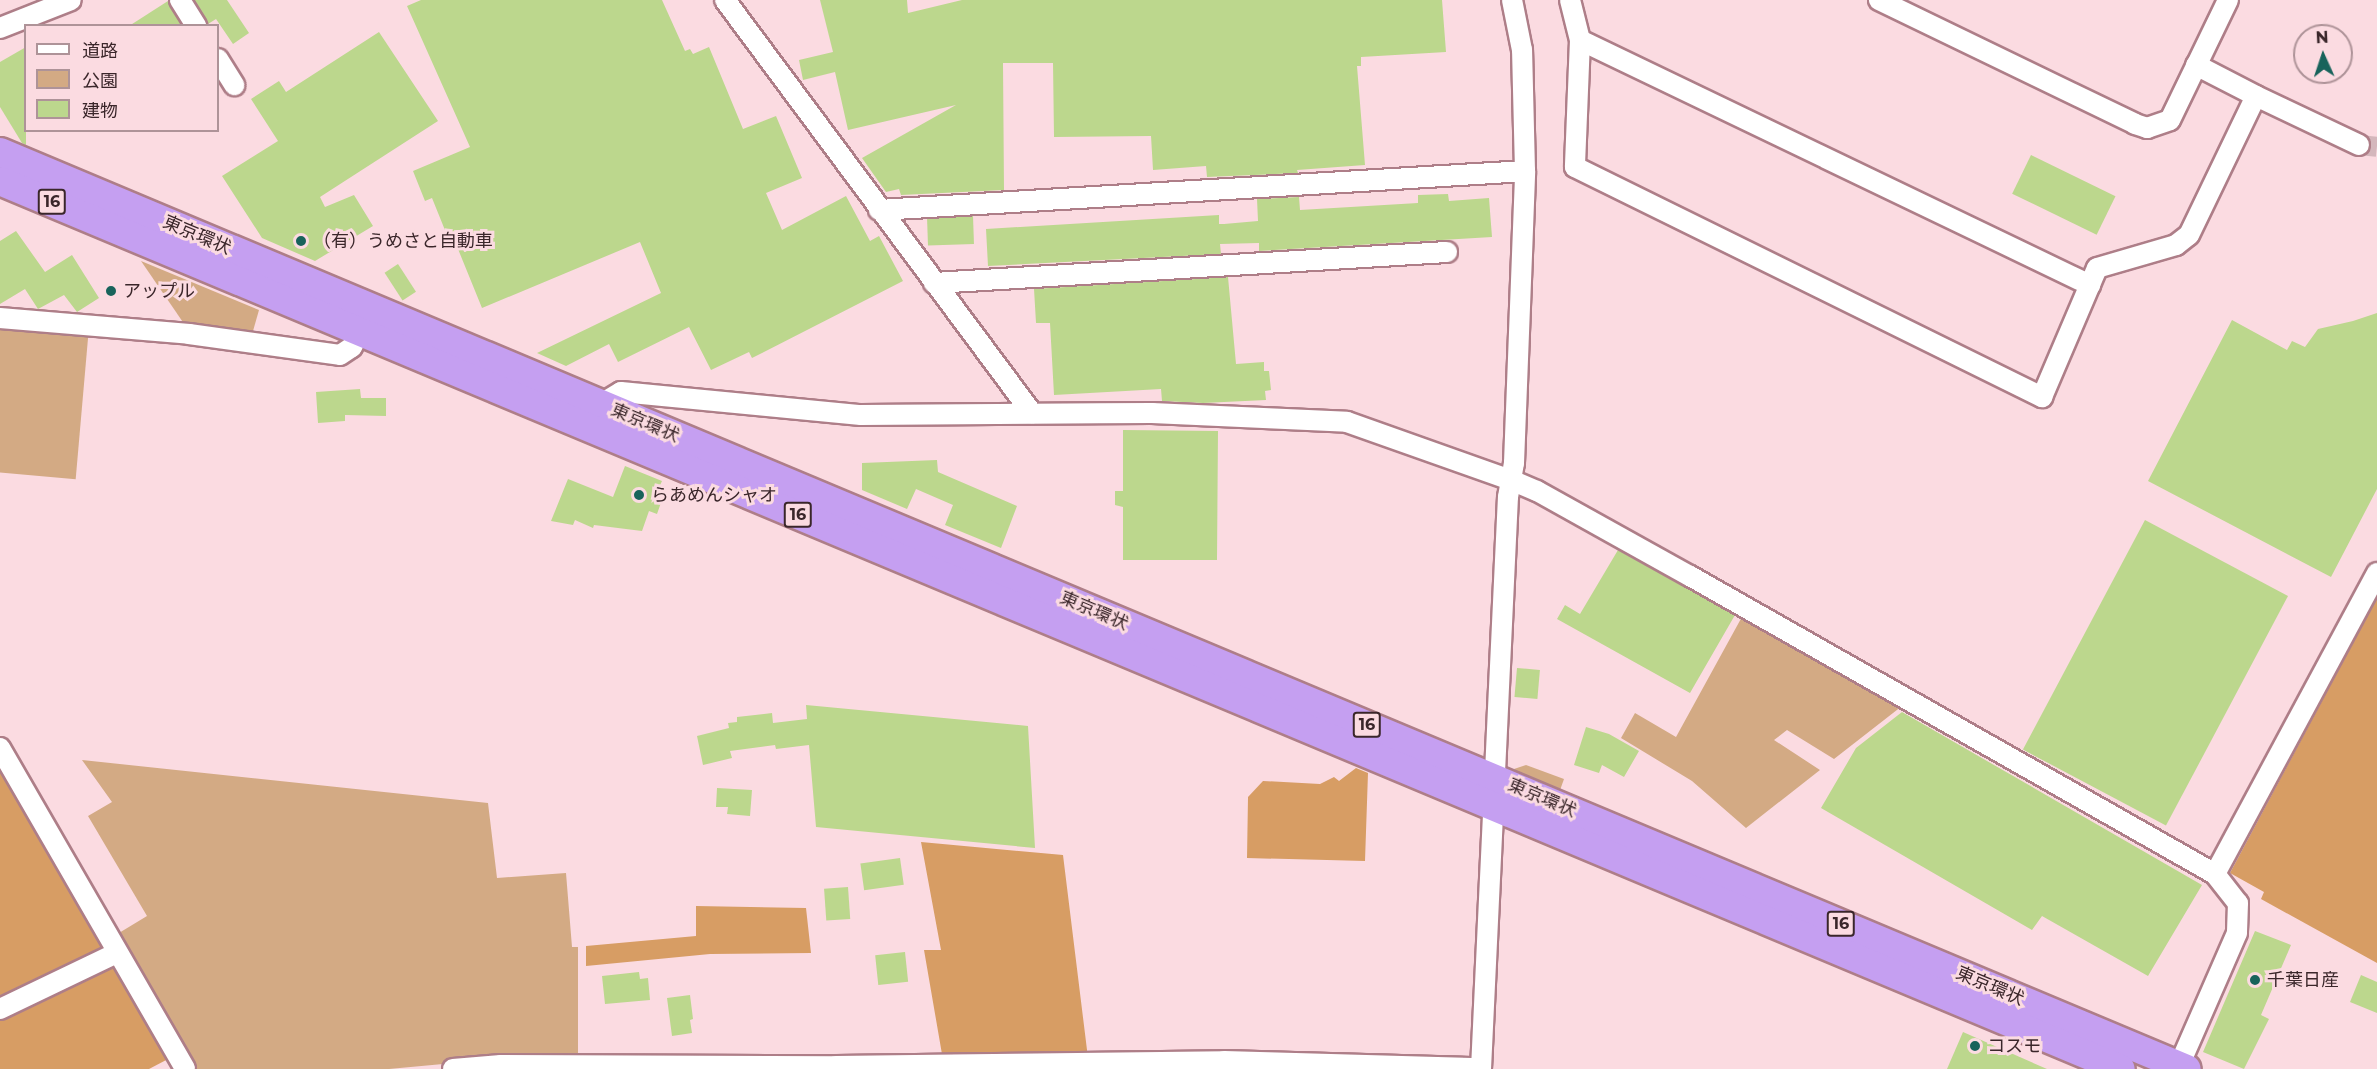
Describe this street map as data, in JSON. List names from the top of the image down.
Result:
{
  "streets": {
    "highway": ["16", "東京環状"]
  },
  "places": [
    "（有）うめさと自動車",
    "アップル",
    "らあめんシャオ",
    "千葉日産",
    "コスモ"
  ],
  "legend": ["道路", "公園", "建物"],
  "north": "top"
}
